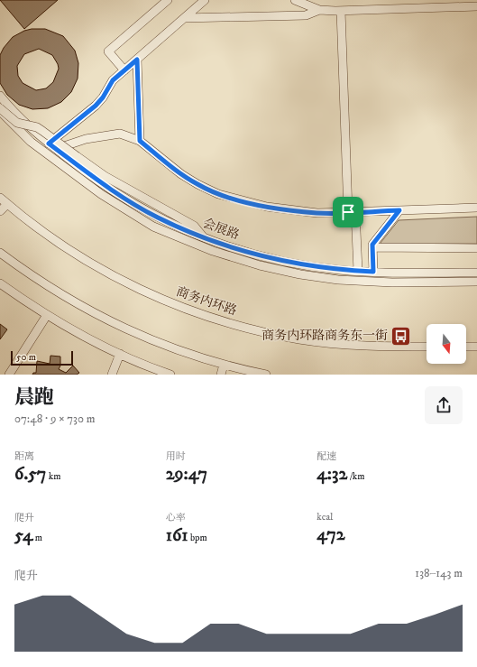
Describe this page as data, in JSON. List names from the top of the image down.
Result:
{
  "streets": {
    "street": ["会展路", "商务内环路"]
  },
  "places": {
    "bus stop": ["商务内环路商务东一街"]
  },
  "scale_bar": "50 m",
  "north": "bottom",
  "page": {
    "scale": "50 m",
    "heading": ["晨跑", "07:48 · 9 × 730 m"],
    "stats": [
      ["距离", "6.57 km"],
      ["用时", "29:47"],
      ["配速", "4:32 /km"],
      ["爬升", "54 m"],
      ["心率", "161 bpm"],
      ["kcal", "472"]
    ],
    "chart": ["爬升", "138–143 m"]
  }
}
